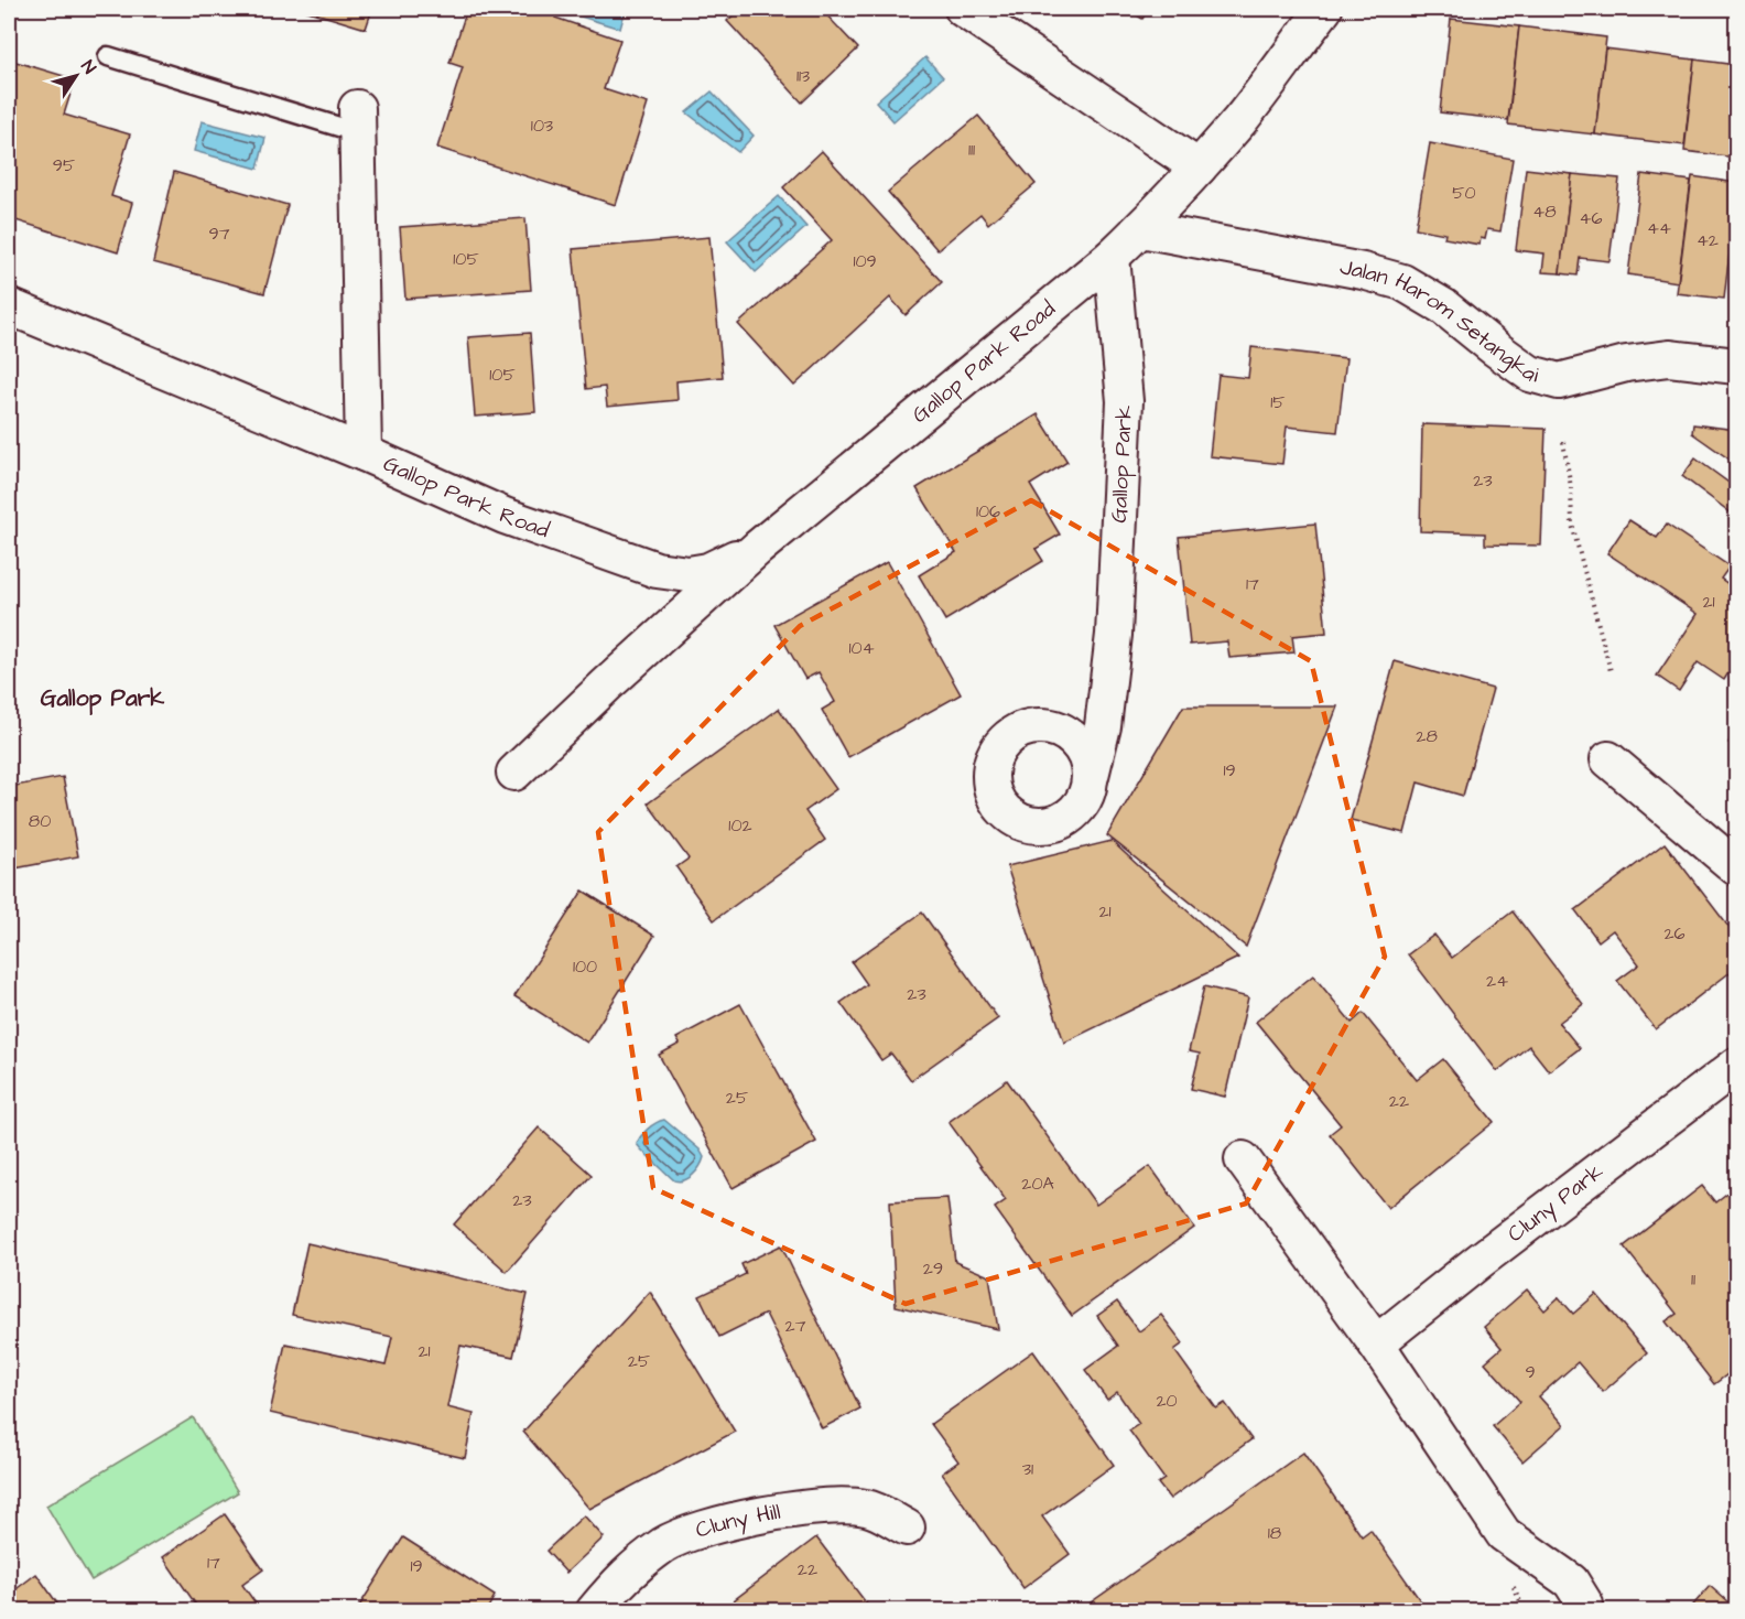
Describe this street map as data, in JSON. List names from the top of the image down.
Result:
{
  "streets": {
    "street": [
      "Jalan Harom Setangkai",
      "Gallop Park Road",
      "Gallop Park",
      "Cluny Park",
      "Cluny Hill"
    ]
  },
  "crossings": [
    ["Jalan Harom Setangkai", "Gallop Park Road"],
    ["Gallop Park Road", "Gallop Park"]
  ],
  "districts": ["Gallop Park"],
  "house_numbers": [
    "113",
    "103",
    "111",
    "95",
    "50",
    "48",
    "46",
    "44",
    "97",
    "42",
    "105",
    "109",
    "105",
    "15",
    "23",
    "106",
    "17",
    "21",
    "104",
    "28",
    "19",
    "80",
    "102",
    "21",
    "26",
    "100",
    "24",
    "23",
    "25",
    "22",
    "20A",
    "23",
    "29",
    "11",
    "27",
    "21",
    "25",
    "9",
    "20",
    "31",
    "18",
    "17",
    "19",
    "22"
  ],
  "north": "top right"
}
